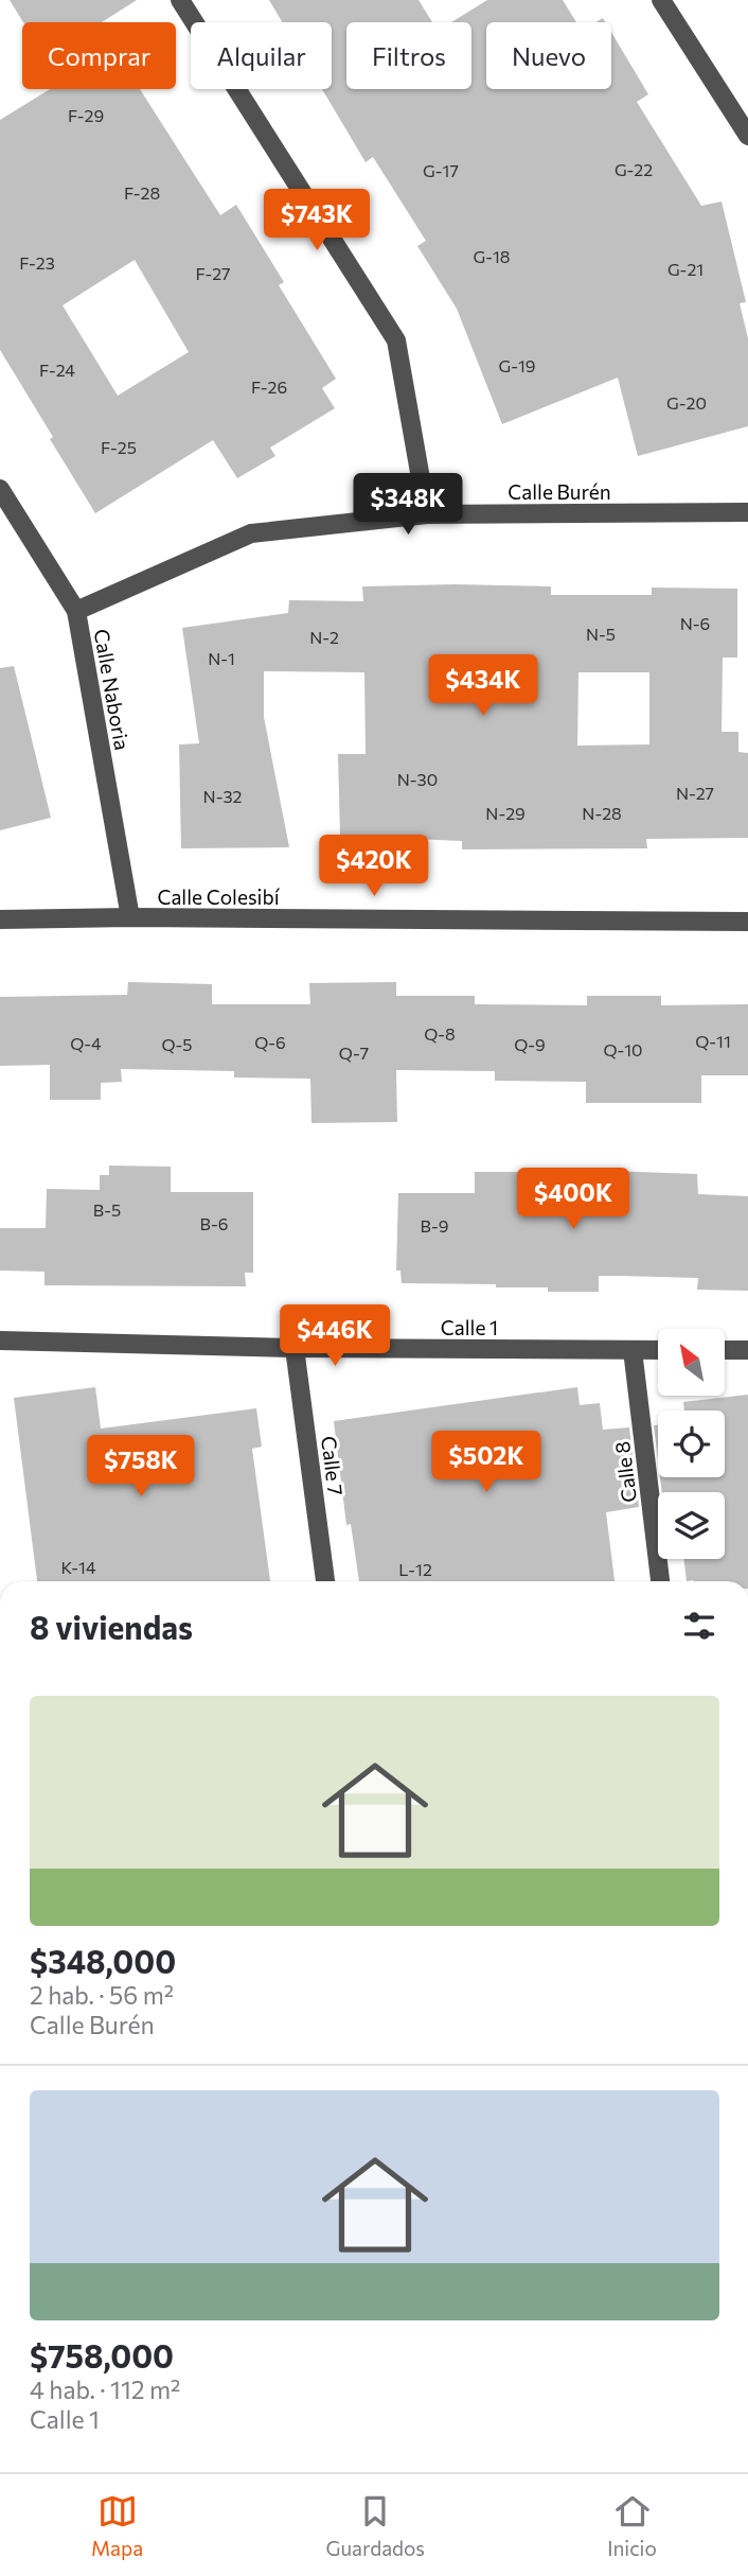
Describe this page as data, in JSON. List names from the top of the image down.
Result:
{
  "streets": {
    "street": [
      "Calle Burén",
      "Calle Naboria",
      "Calle Colesibí",
      "Calle 1",
      "Calle 7",
      "Calle 8"
    ]
  },
  "crossings": [
    ["Calle Burén", "Calle Naboria"],
    ["Calle Naboria", "Calle Colesibí"],
    ["Calle 1", "Calle 7"],
    ["Calle 1", "Calle 8"]
  ],
  "house_numbers": [
    "F-29",
    "G-22",
    "G-17",
    "F-28",
    "G-18",
    "F-23",
    "G-21",
    "F-27",
    "G-19",
    "F-24",
    "F-26",
    "G-20",
    "F-25",
    "N-6",
    "N-5",
    "N-2",
    "N-1",
    "N-30",
    "N-27",
    "N-32",
    "N-29",
    "N-28",
    "Q-8",
    "Q-11",
    "Q-6",
    "Q-4",
    "Q-5",
    "Q-9",
    "Q-10",
    "Q-7",
    "B-5",
    "B-6",
    "B-9",
    "K-14",
    "L-12"
  ],
  "north": "top left",
  "page": {
    "chip": [
      "Comprar",
      "Alquilar",
      "Filtros",
      "Nuevo"
    ],
    "price": [
      "$743K",
      "$348K",
      "$434K",
      "$420K",
      "$400K",
      "$446K",
      "$502K",
      "$758K"
    ],
    "heading": "8 viviendas",
    "list": [
      {
        "name": "$348,000",
        "note": "2 hab. · 56 m² · Calle Burén"
      },
      {
        "name": "$758,000",
        "note": "4 hab. · 112 m² · Calle 1"
      }
    ],
    "tabs": ["Mapa", "Guardados", "Inicio"]
  }
}
